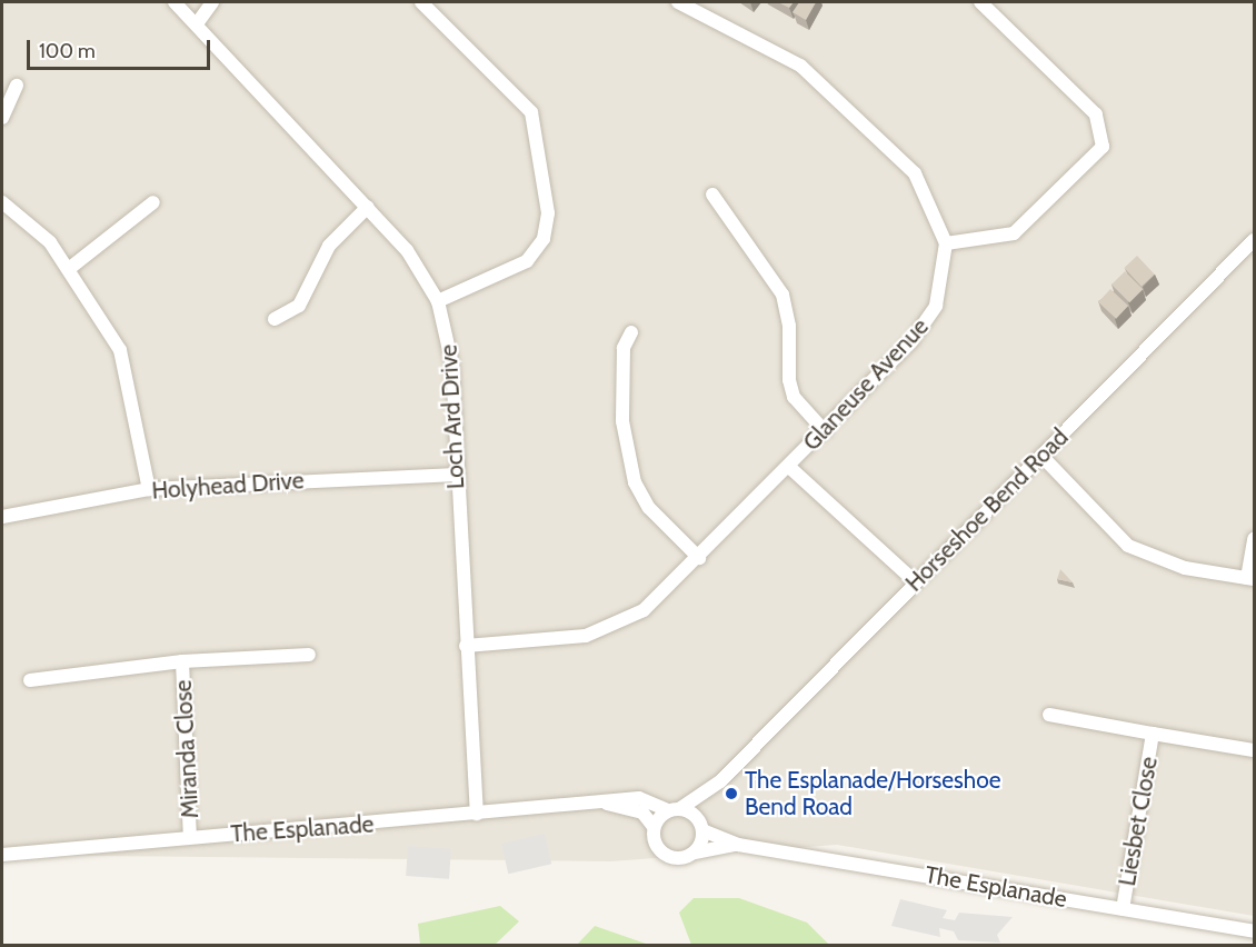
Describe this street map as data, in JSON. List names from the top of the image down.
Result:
{
  "streets": {
    "street": [
      "Glaneuse Avenue",
      "Loch Ard Drive",
      "Holyhead Drive",
      "Horseshoe Bend Road",
      "Miranda Close",
      "Liesbet Close",
      "The Esplanade"
    ]
  },
  "crossings": [
    ["Glaneuse Avenue", "Loch Ard Drive"],
    ["Loch Ard Drive", "Holyhead Drive"],
    ["Loch Ard Drive", "The Esplanade"],
    ["Horseshoe Bend Road", "The Esplanade"],
    ["Miranda Close", "The Esplanade"],
    ["Liesbet Close", "The Esplanade"]
  ],
  "places": ["The Esplanade/Horseshoe Bend Road"],
  "scale_bar": "100 m"
}
